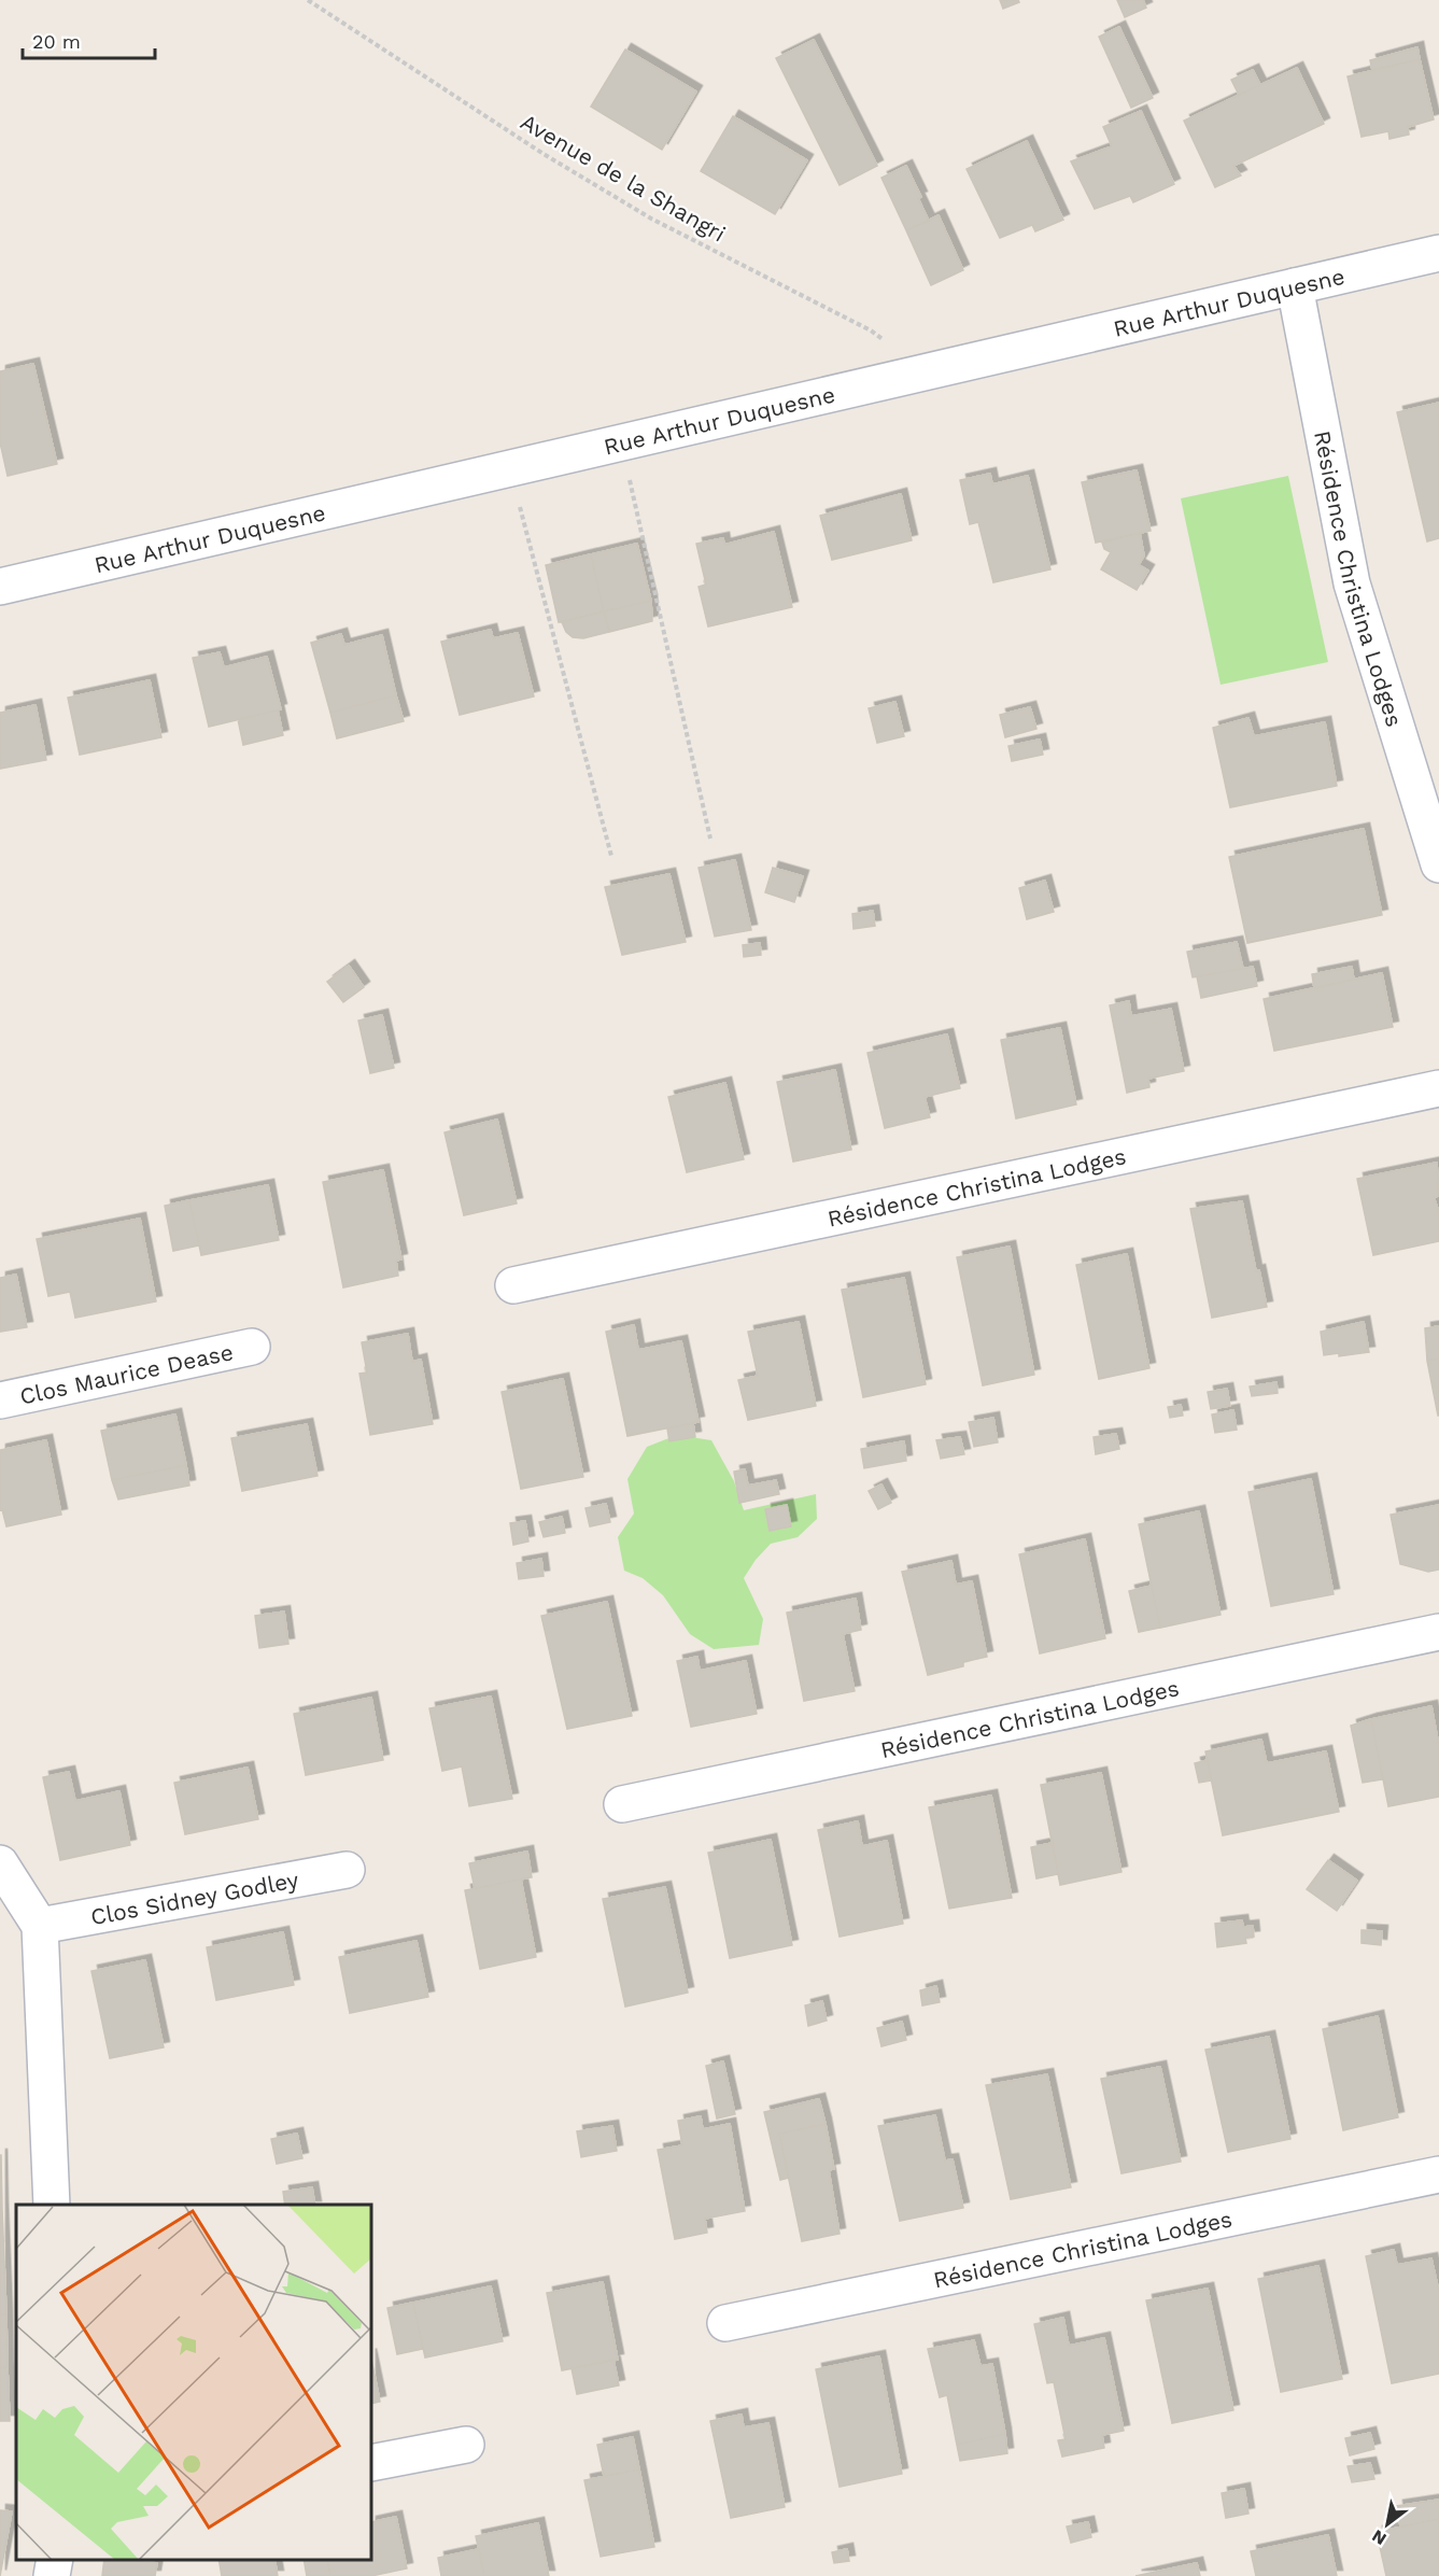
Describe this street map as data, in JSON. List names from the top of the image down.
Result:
{
  "streets": {
    "street": [
      "Rue Arthur Duquesne",
      "Résidence Christina Lodges",
      "Clos Maurice Dease",
      "Clos Sidney Godley"
    ],
    "path": ["Avenue de la Shangri"]
  },
  "crossings": [
    ["Avenue de la Shangri", "Rue Arthur Duquesne"],
    ["Rue Arthur Duquesne", "Résidence Christina Lodges"]
  ],
  "scale_bar": "20 m",
  "north": "bottom left"
}
